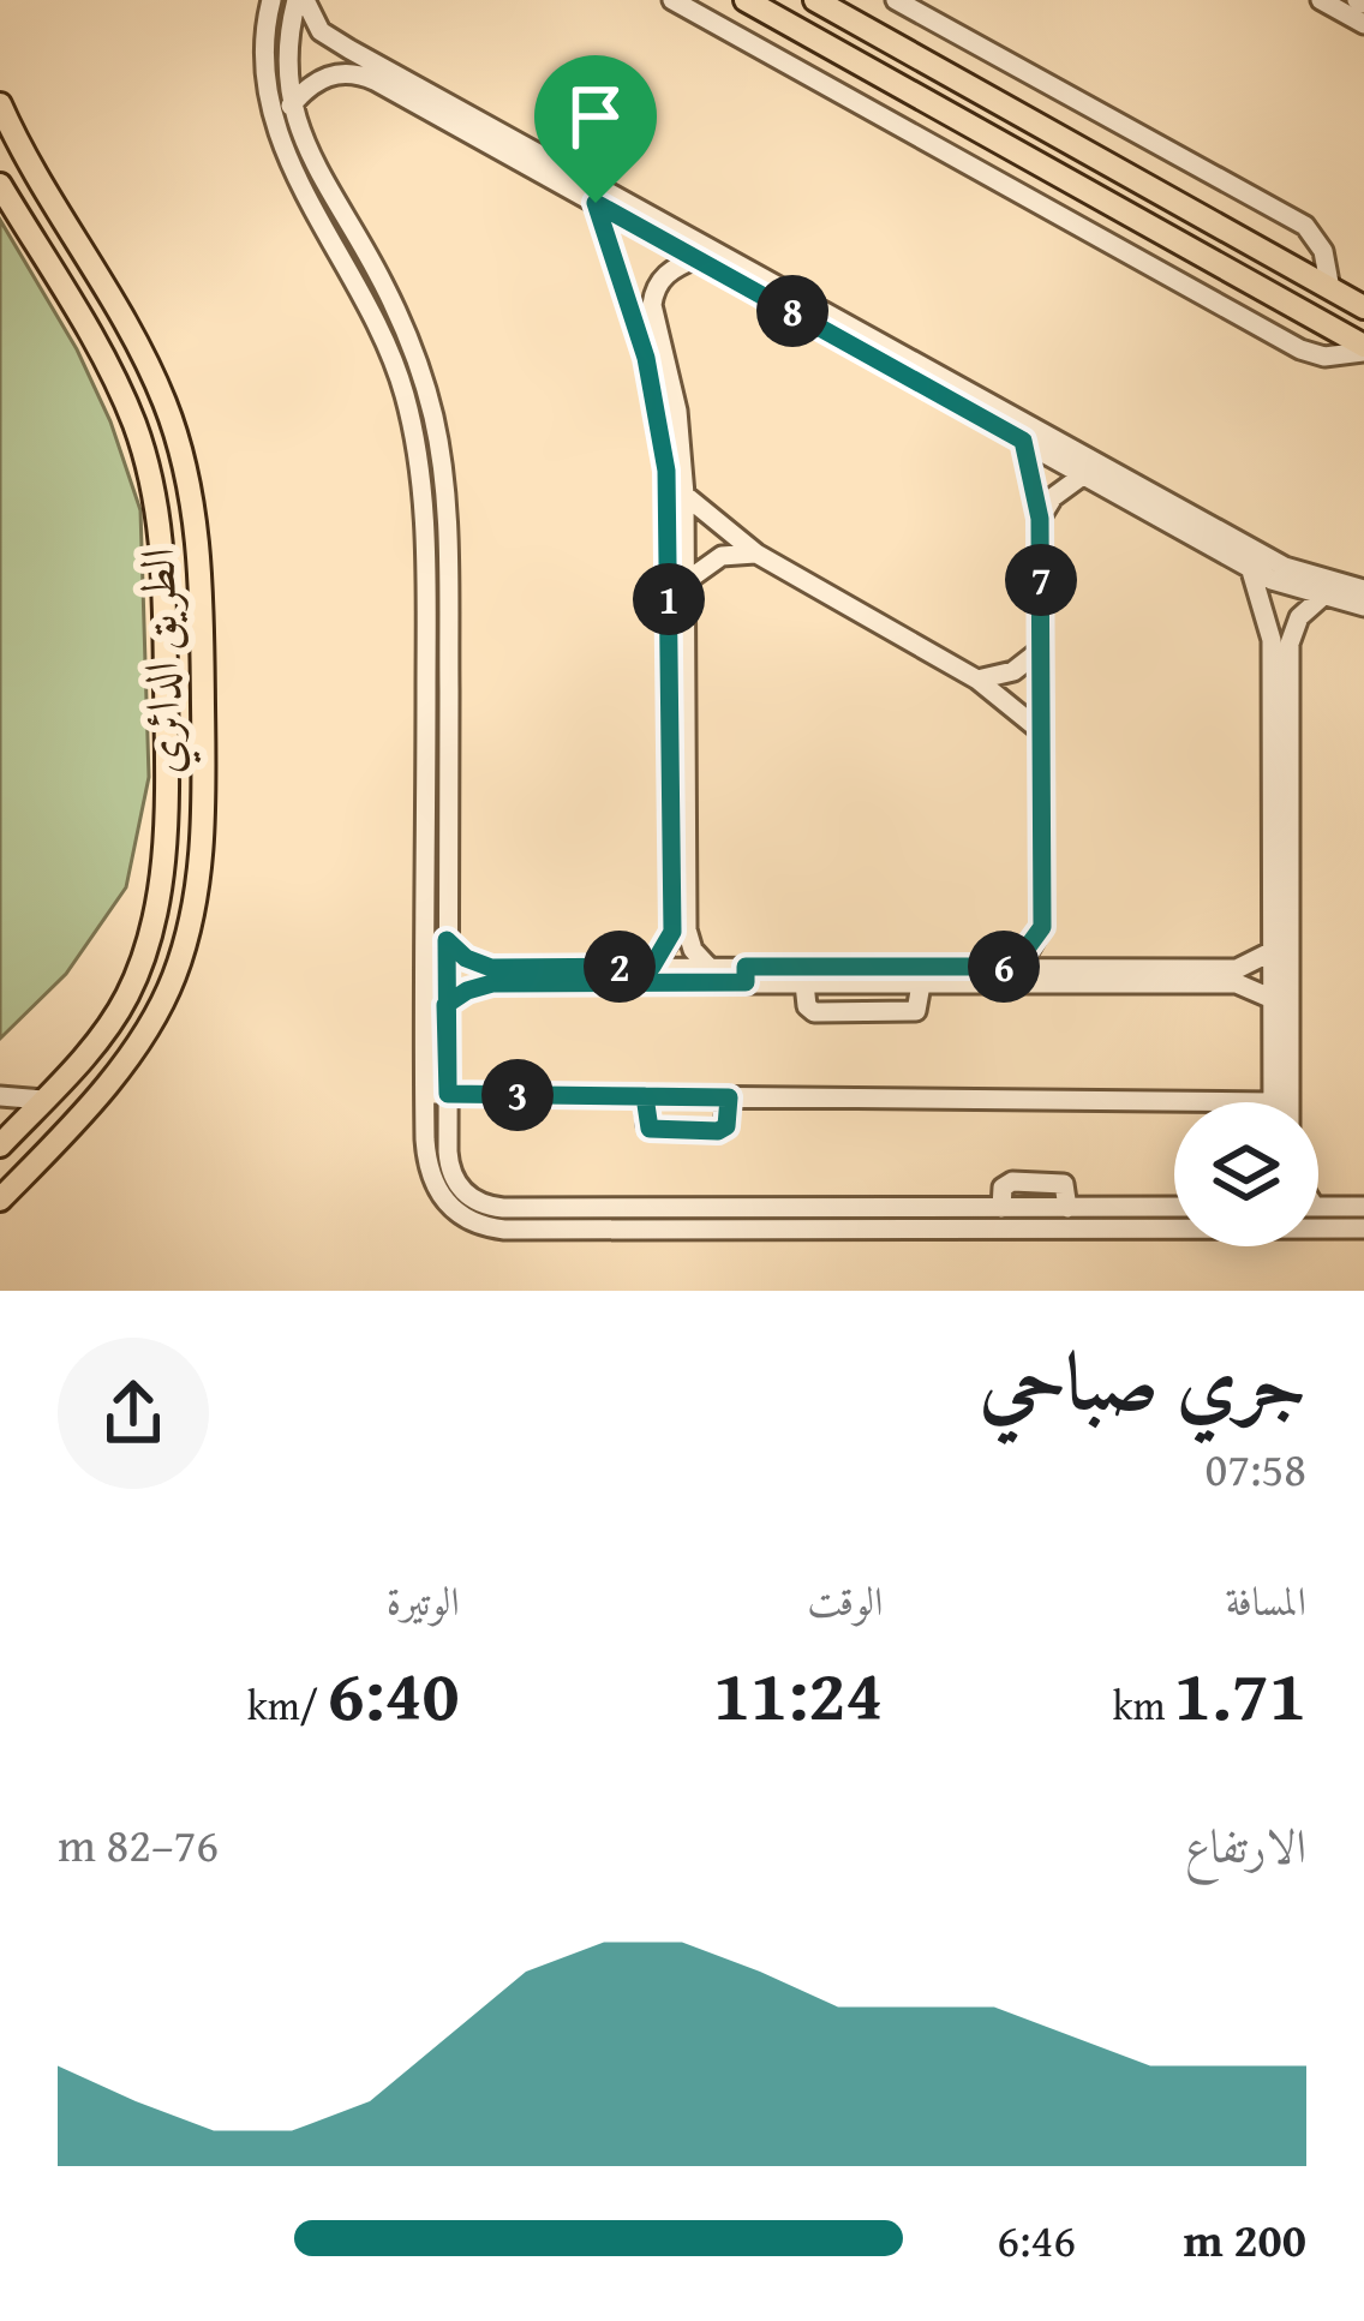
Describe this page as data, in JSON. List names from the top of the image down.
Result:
{
  "streets": {
    "main road": ["الطريق الدائري"]
  },
  "page": {
    "pins": [
      "8",
      "7",
      "1",
      "2",
      "6",
      "3"
    ],
    "heading": ["جري صباحي", "07:58"],
    "stats": [
      ["المسافة", "1.71 km"],
      ["الوقت", "11:24"],
      ["الوتيرة", "6:40 /km"]
    ],
    "chart": ["الارتفاع", "76–82 m"],
    "list": [
      {
        "name": "200 m",
        "note": "6:46"
      }
    ]
  }
}
